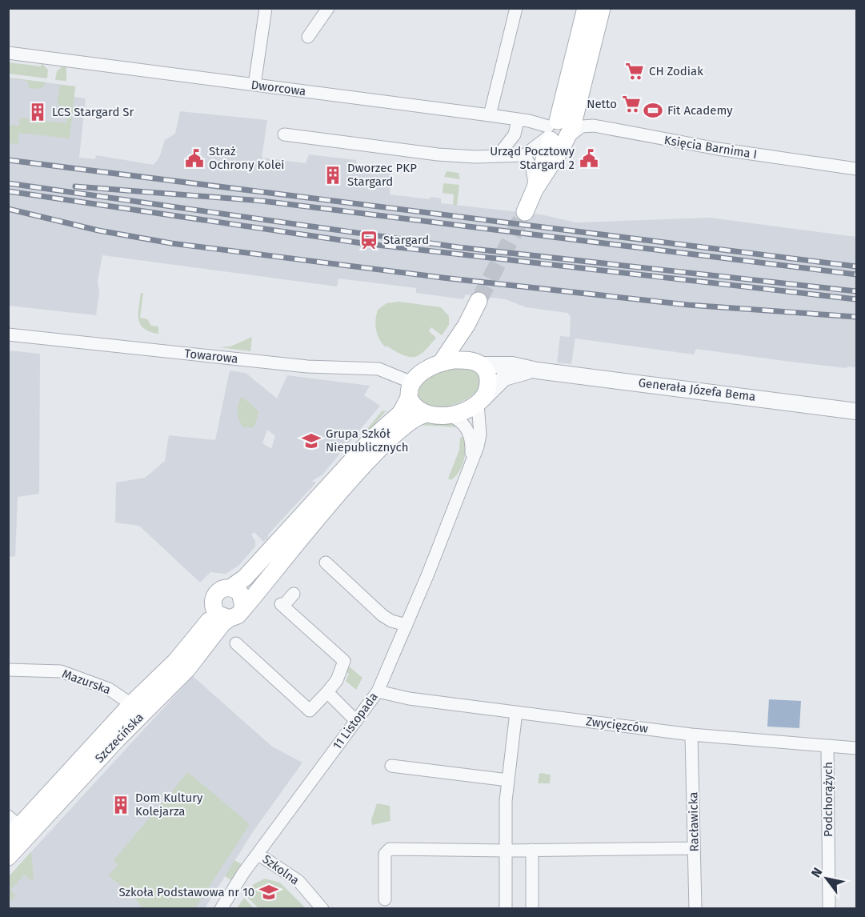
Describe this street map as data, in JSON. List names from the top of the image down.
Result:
{
  "streets": {
    "main road": ["Szczecińska"],
    "street": [
      "Dworcowa",
      "Księcia Barnima I",
      "Towarowa",
      "Generała Józefa Bema",
      "Mazurska",
      "11 Listopada",
      "Zwycięzców",
      "Podchorążych",
      "Racławicka",
      "Szkolna"
    ]
  },
  "crossings": [
    ["Dworcowa", "Księcia Barnima I"],
    ["Towarowa", "Generała Józefa Bema"],
    ["Towarowa", "11 Listopada"],
    ["Generała Józefa Bema", "11 Listopada"],
    ["Mazurska", "Szczecińska"],
    ["11 Listopada", "Zwycięzców"],
    ["11 Listopada", "Szkolna"],
    ["Zwycięzców", "Podchorążych"],
    ["Zwycięzców", "Racławicka"]
  ],
  "places": {
    "supermarket": ["CH Zodiak", "Netto"],
    "sports": ["Fit Academy"],
    "building": ["LCS Stargard Sr", "Dworzec PKP Stargard", "Dom Kultury Kolejarza"],
    "public building": ["Straż Ochrony Kolei", "Urząd Pocztowy Stargard 2"],
    "station": ["Stargard"],
    "school or university": ["Grupa Szkół Niepublicznych", "Szkoła Podstawowa nr 10"]
  },
  "north": "top left"
}
